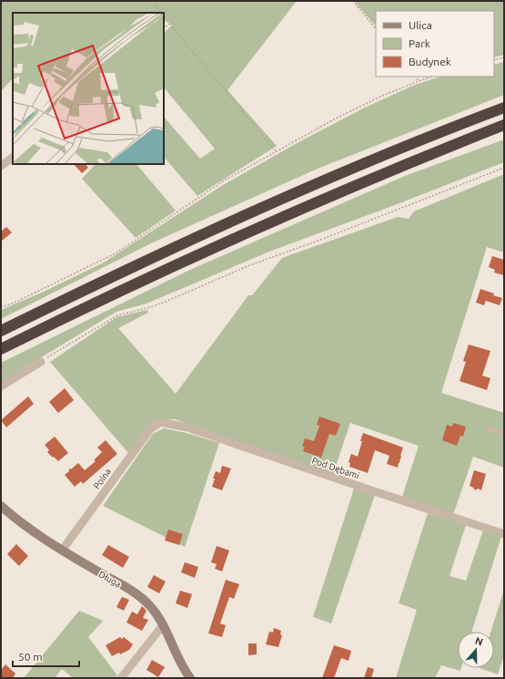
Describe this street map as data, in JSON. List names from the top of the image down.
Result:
{
  "streets": {
    "street": ["Pod Dębami", "Polna", "Długa"]
  },
  "crossings": [
    ["Pod Dębami", "Polna"],
    ["Polna", "Długa"]
  ],
  "legend": ["Ulica", "Park", "Budynek"],
  "scale_bar": "50 m",
  "north": "top"
}
